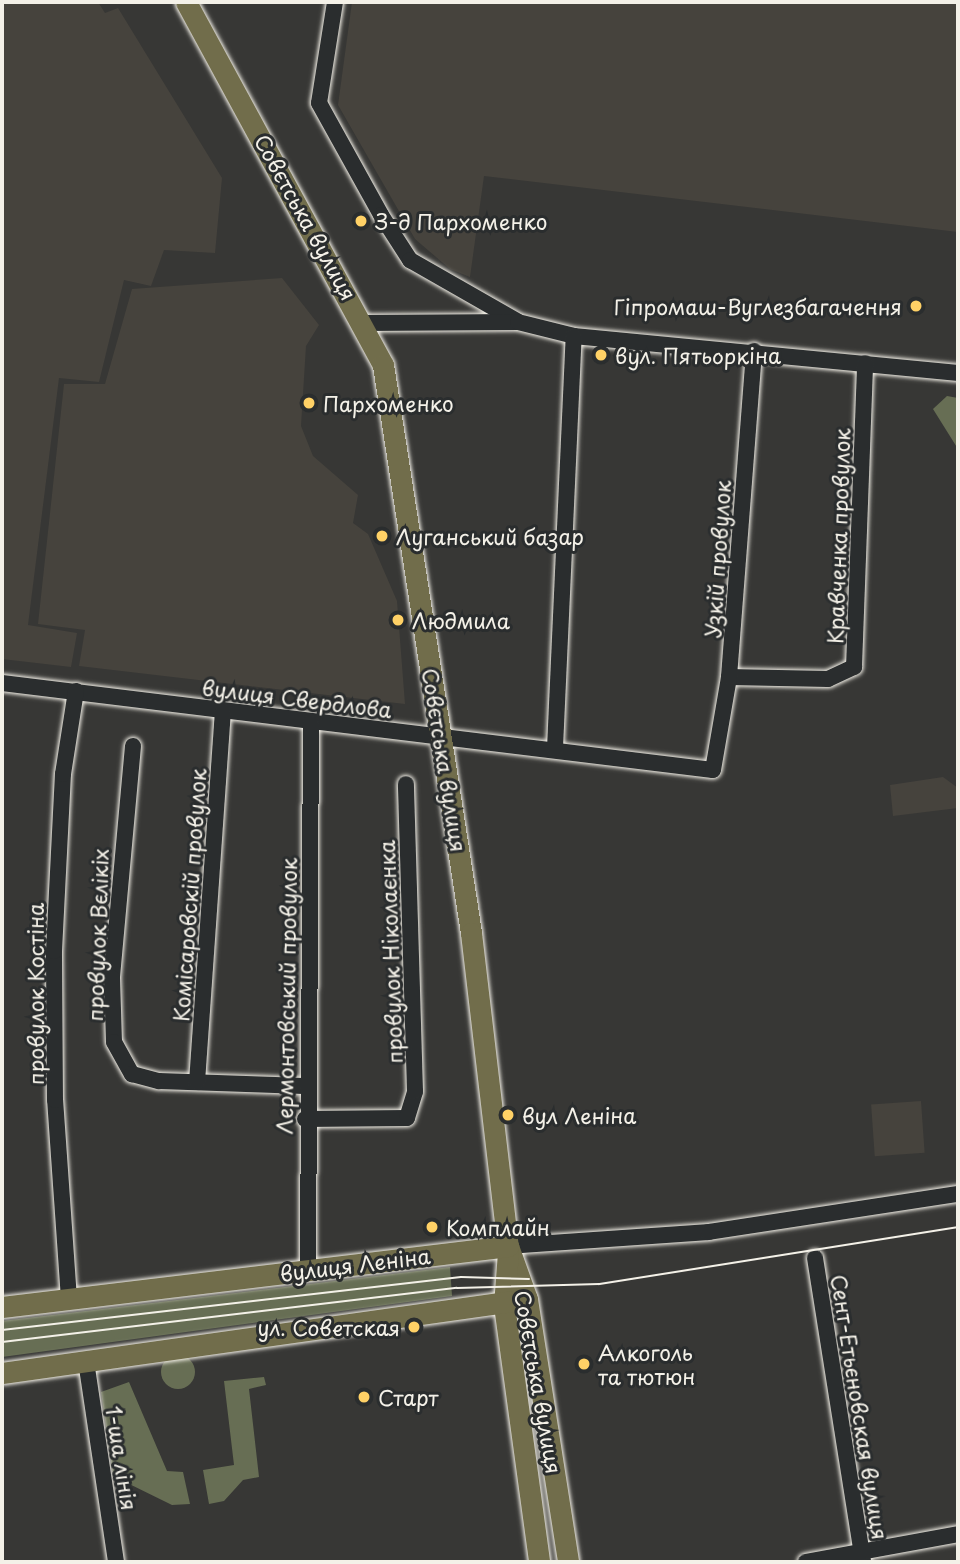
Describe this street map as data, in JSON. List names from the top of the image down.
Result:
{
  "streets": {
    "main road": ["Совєтська вулиця", "вулиця Леніна"],
    "street": [
      "Кравченка провулок",
      "Узкій провулок",
      "вулиця Свердлова",
      "Комісаровскій провулок",
      "провулок Вєлікіх",
      "провулок Ніколаєнка",
      "провулок Костіна",
      "Лермонтовський провулок",
      "Сент-Етьєновская вулиця",
      "1-ша лінія"
    ]
  },
  "crossings": [
    ["Совєтська вулиця", "вулиця Свердлова"],
    ["Совєтська вулиця", "вулиця Леніна"],
    ["Кравченка провулок", "Узкій провулок"],
    ["Узкій провулок", "вулиця Свердлова"],
    ["вулиця Свердлова", "Комісаровскій провулок"],
    ["вулиця Свердлова", "провулок Костіна"],
    ["вулиця Свердлова", "Лермонтовський провулок"],
    ["Комісаровскій провулок", "провулок Вєлікіх"],
    ["провулок Вєлікіх", "Лермонтовський провулок"],
    ["провулок Ніколаєнка", "Лермонтовський провулок"],
    ["провулок Костіна", "вулиця Леніна"],
    ["Лермонтовський провулок", "вулиця Леніна"]
  ],
  "places": [
    "З-д Пархоменко",
    "Гіпромаш-Вуглезбагачення",
    "вул. Пятьоркіна",
    "Пархоменко",
    "Луганський базар",
    "Людмила",
    "вул Леніна",
    "Комплайн",
    "ул. Советская",
    "Алкоголь та тютюн",
    "Старт"
  ]
}
